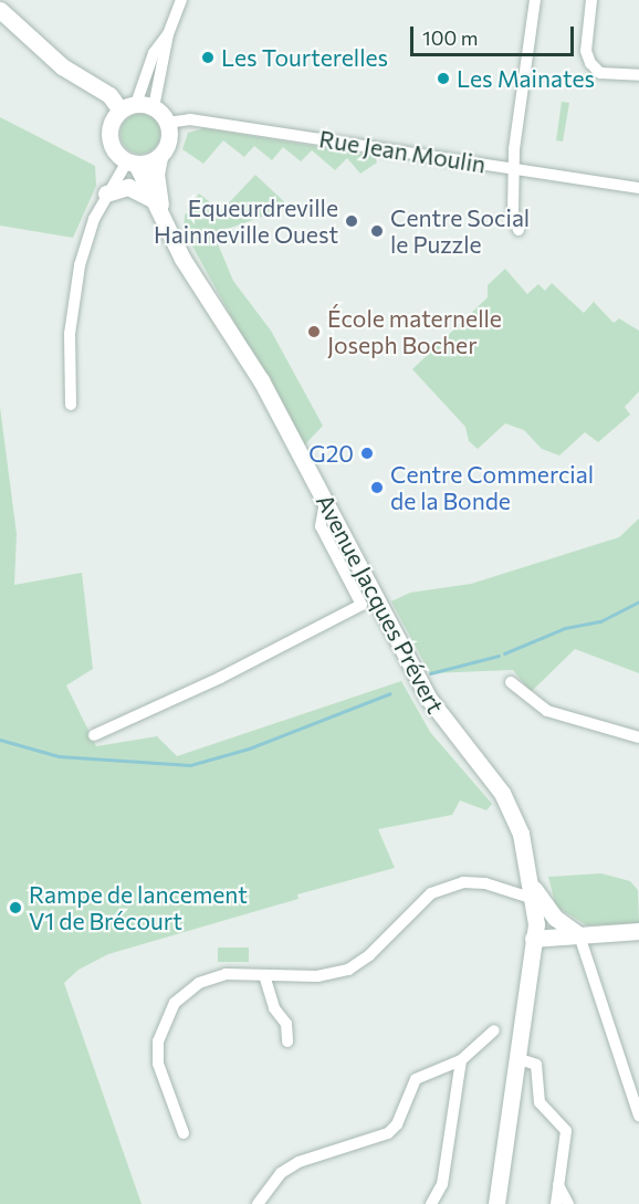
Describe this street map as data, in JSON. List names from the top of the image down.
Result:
{
  "streets": {
    "street": ["Rue Jean Moulin", "Avenue Jacques Prévert"]
  },
  "crossings": [
    ["Rue Jean Moulin", "Avenue Jacques Prévert"]
  ],
  "places": [
    "Les Tourterelles",
    "Les Mainates",
    "Equeurdreville Hainneville Ouest",
    "Centre Social le Puzzle",
    "École maternelle Joseph Bocher",
    "G20",
    "Centre Commercial de la Bonde",
    "Rampe de lancement V1 de Brécourt"
  ],
  "scale_bar": "100 m"
}
